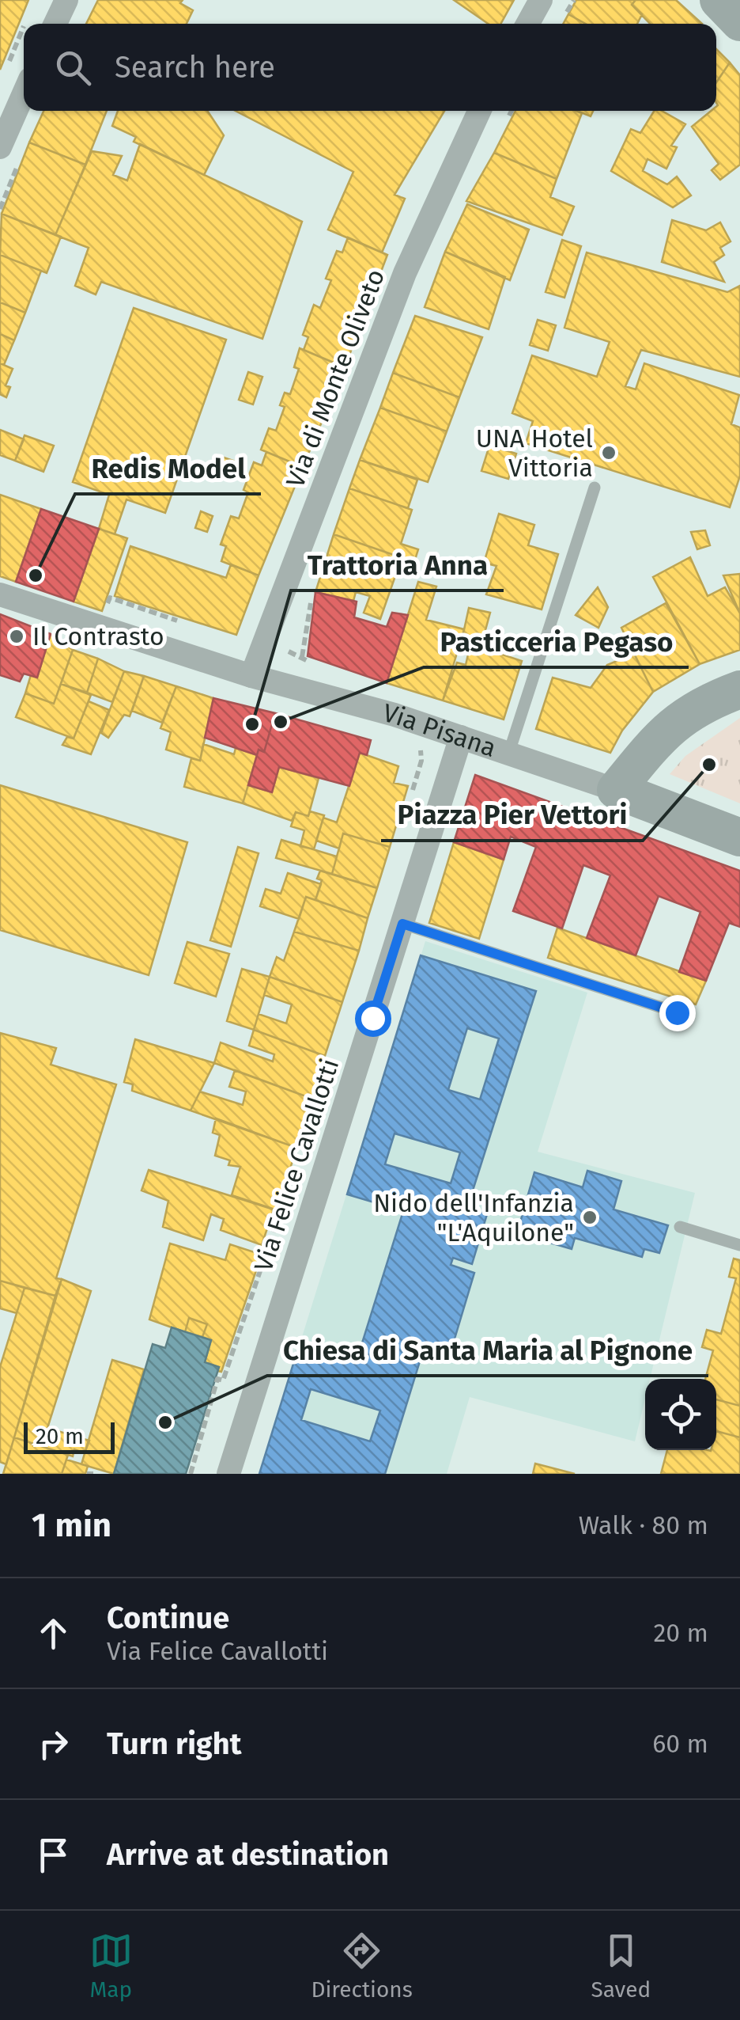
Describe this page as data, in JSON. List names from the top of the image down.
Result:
{
  "streets": {
    "main road": ["Via Pisana"],
    "street": ["Via di Monte Oliveto", "Via Felice Cavallotti"]
  },
  "crossings": [
    ["Via di Monte Oliveto", "Via Pisana"],
    ["Via Pisana", "Via Felice Cavallotti"]
  ],
  "places": [
    "UNA Hotel Vittoria",
    "Redis Model",
    "Il Contrasto",
    "Pasticceria Pegaso",
    "Trattoria Anna",
    "Piazza Pier Vettori",
    "Nido dell'Infanzia \"L'Aquilone\"",
    "Chiesa di Santa Maria al Pignone"
  ],
  "scale_bar": "20 m",
  "page": {
    "search": "Search here",
    "scale": "20 m",
    "heading": ["1 min", "Walk · 80 m"],
    "list": [
      ["Continue", "Via Felice Cavallotti", "20 m"],
      ["Turn right", "60 m"],
      "Arrive at destination"
    ],
    "nav": ["Map", "Directions", "Saved"]
  }
}
